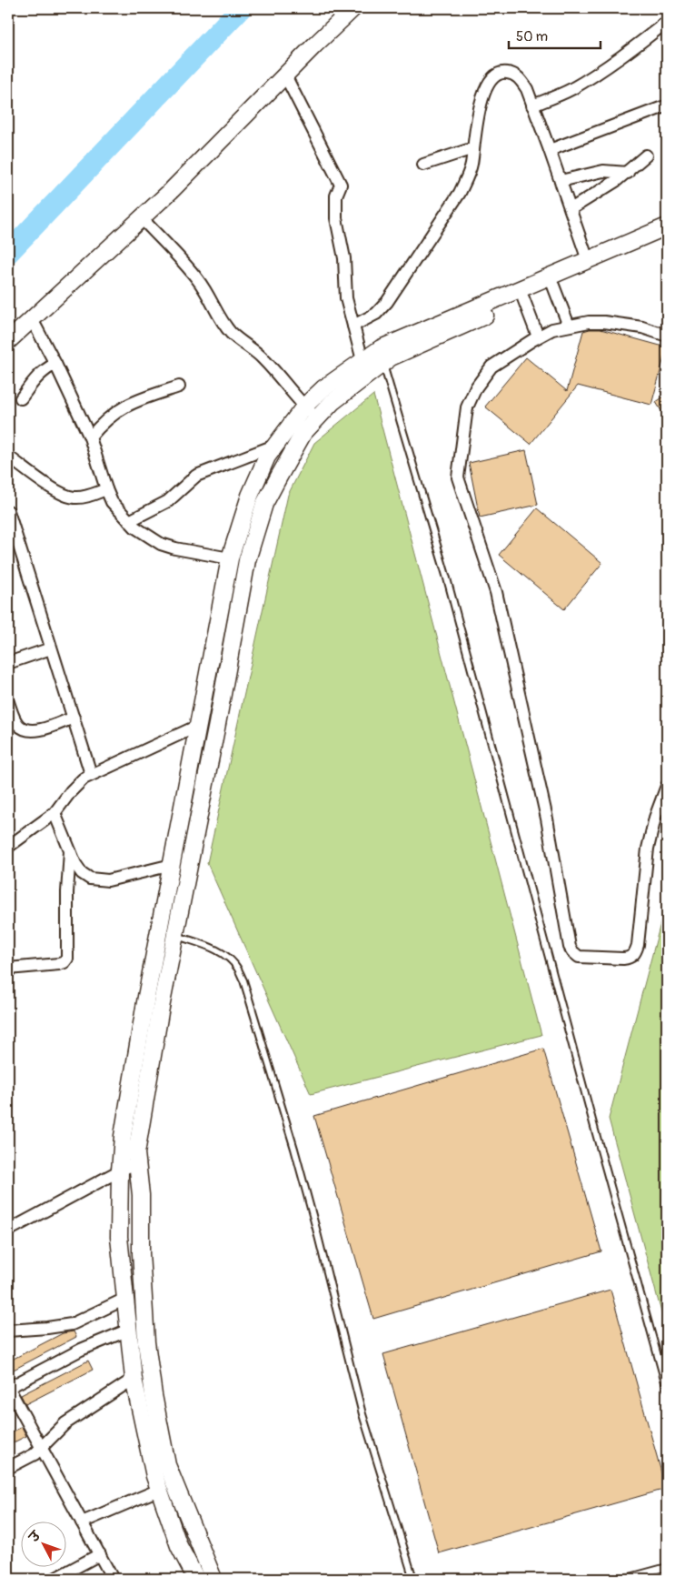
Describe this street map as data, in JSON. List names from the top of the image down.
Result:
{
  "scale_bar": "50 m",
  "north": "top left"
}
